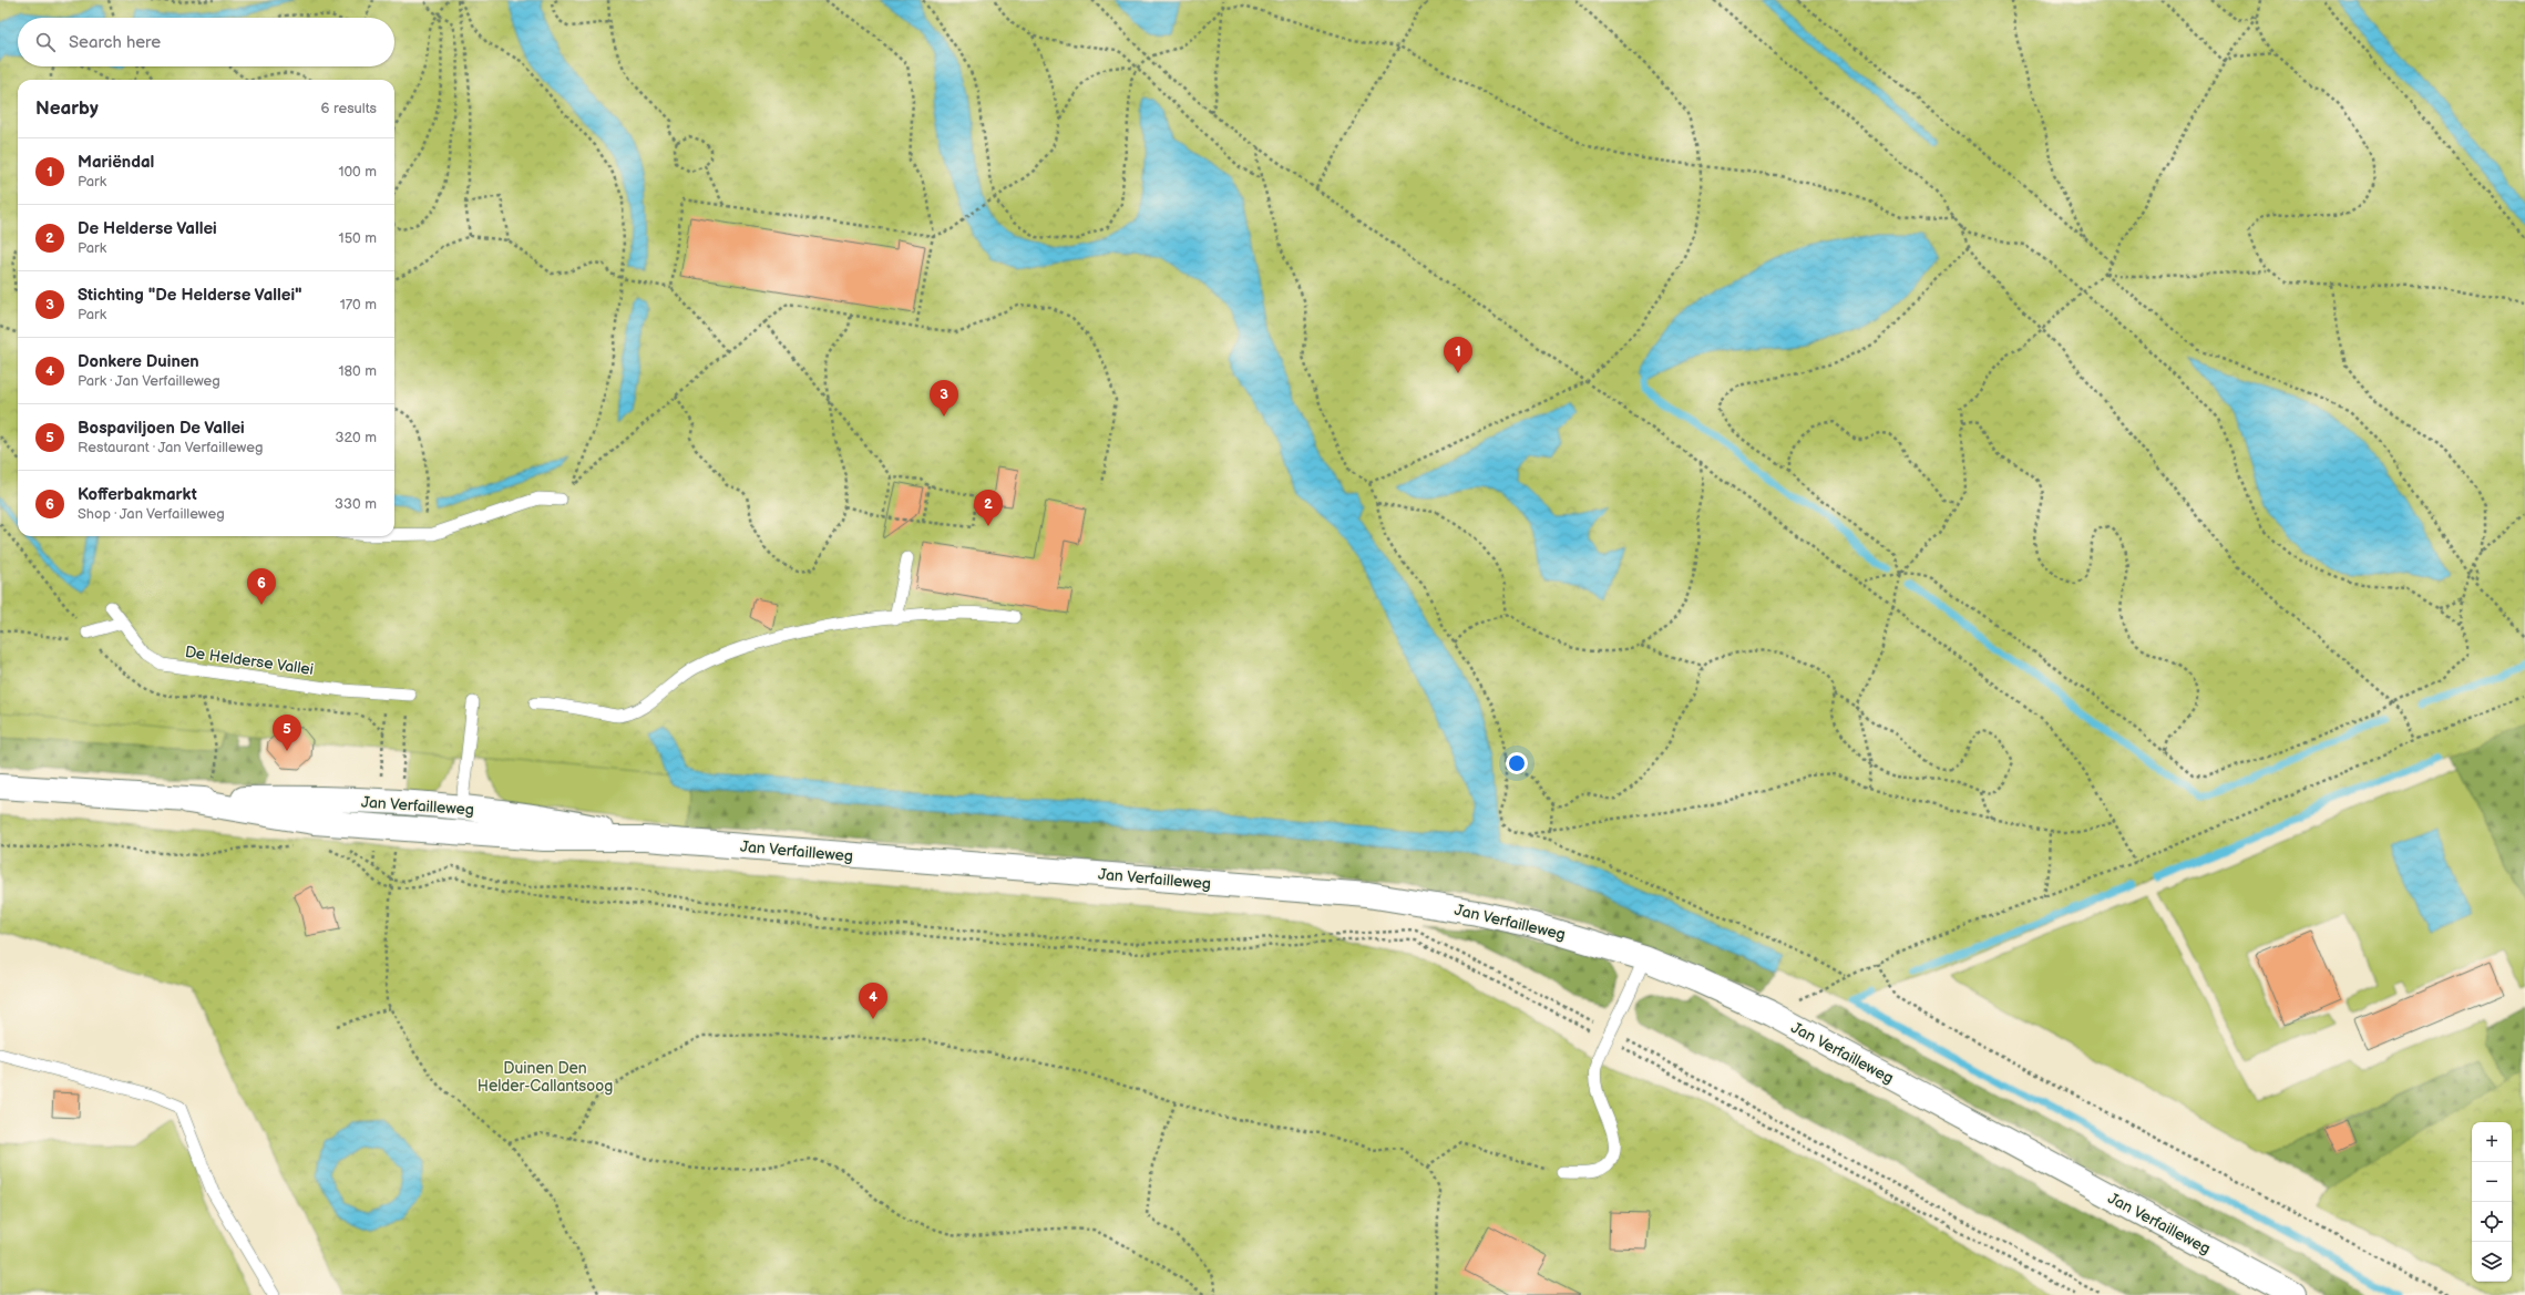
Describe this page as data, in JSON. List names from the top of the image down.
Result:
{
  "streets": {
    "street": ["Jan Verfailleweg"],
    "lane": ["De Helderse Vallei"]
  },
  "parks": ["Duinen Den Helder-Callantsoog"],
  "page": {
    "search": "Search here",
    "heading": ["Nearby", "6 results"],
    "list": [
      {
        "mark": "1",
        "name": "Mariëndal",
        "note": "Park",
        "value": "100 m"
      },
      {
        "mark": "2",
        "name": "De Helderse Vallei",
        "note": "Park",
        "value": "150 m"
      },
      {
        "mark": "3",
        "name": "Stichting \"De Helderse Vallei\"",
        "note": "Park",
        "value": "170 m"
      },
      {
        "mark": "4",
        "name": "Donkere Duinen",
        "note": "Park · Jan Verfailleweg",
        "value": "180 m"
      },
      {
        "mark": "5",
        "name": "Bospaviljoen De Vallei",
        "note": "Restaurant · Jan Verfailleweg",
        "value": "320 m"
      },
      {
        "mark": "6",
        "name": "Kofferbakmarkt",
        "note": "Shop · Jan Verfailleweg",
        "value": "330 m"
      }
    ],
    "pins": [
      "1",
      "3",
      "2",
      "6",
      "5",
      "4"
    ],
    "map_buttons": ["+", "−"]
  }
}
